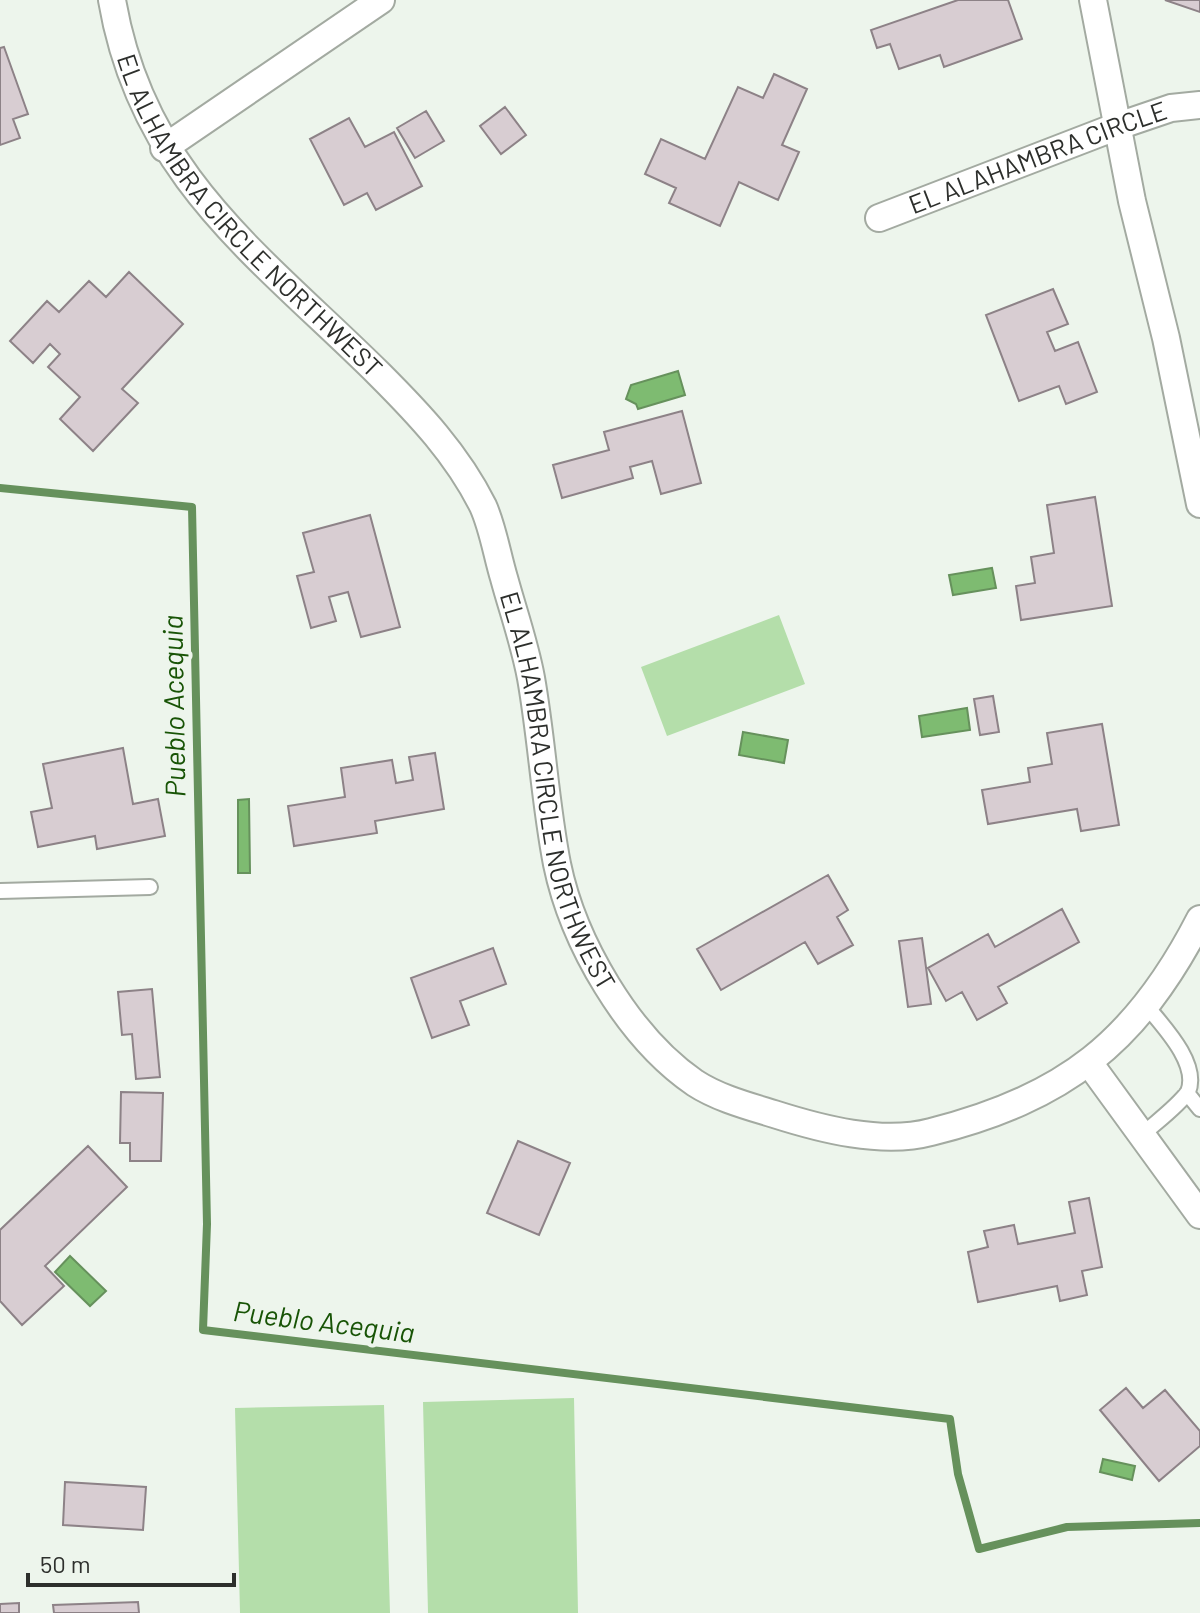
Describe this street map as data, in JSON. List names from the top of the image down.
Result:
{
  "streets": {
    "street": ["EL ALAHAMBRA CIRCLE", "EL ALHAMBRA CIRCLE NORTHWEST"]
  },
  "water": ["Pueblo Acequia"],
  "scale_bar": "50 m"
}
